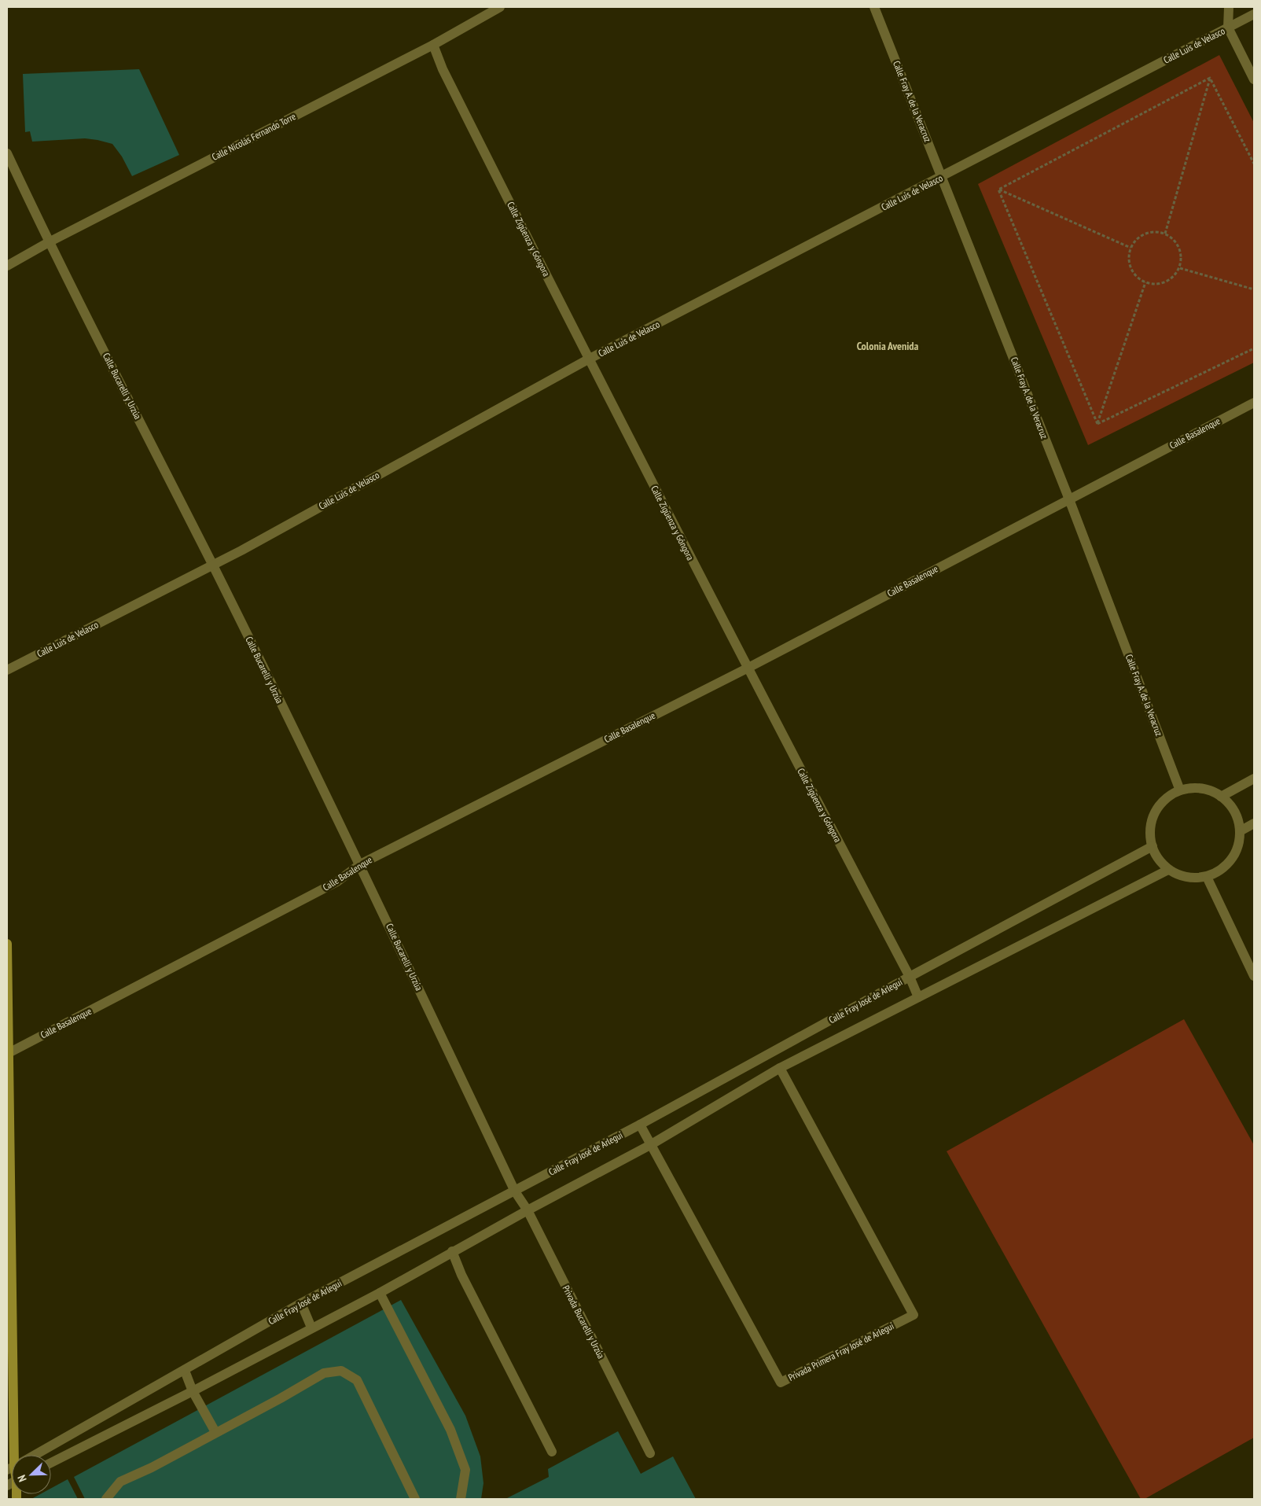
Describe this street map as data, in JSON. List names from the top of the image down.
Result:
{
  "streets": {
    "street": [
      "Calle Luis de Velasco",
      "Calle Fray A. de la Veracruz",
      "Calle Nicolás Fernando Torre",
      "Calle Zigüenza y Góngora",
      "Calle Bucarelli y Urzúa",
      "Calle Basalenque",
      "Calle Fray José de Arlegui",
      "Privada Bucarelli y Urzúa",
      "Privada Primera Fray José de Arlegui"
    ]
  },
  "crossings": [
    ["Calle Luis de Velasco", "Calle Fray A. de la Veracruz"],
    ["Calle Luis de Velasco", "Calle Zigüenza y Góngora"],
    ["Calle Luis de Velasco", "Calle Bucarelli y Urzúa"],
    ["Calle Fray A. de la Veracruz", "Calle Basalenque"],
    ["Calle Fray A. de la Veracruz", "Calle Fray José de Arlegui"],
    ["Calle Nicolás Fernando Torre", "Calle Zigüenza y Góngora"],
    ["Calle Nicolás Fernando Torre", "Calle Bucarelli y Urzúa"],
    ["Calle Zigüenza y Góngora", "Calle Basalenque"],
    ["Calle Zigüenza y Góngora", "Calle Fray José de Arlegui"],
    ["Calle Bucarelli y Urzúa", "Calle Basalenque"],
    ["Calle Bucarelli y Urzúa", "Calle Fray José de Arlegui"],
    ["Calle Bucarelli y Urzúa", "Privada Bucarelli y Urzúa"],
    ["Calle Fray José de Arlegui", "Privada Bucarelli y Urzúa"],
    ["Calle Fray José de Arlegui", "Privada Primera Fray José de Arlegui"]
  ],
  "districts": ["Colonia Avenida"],
  "north": "bottom left"
}
